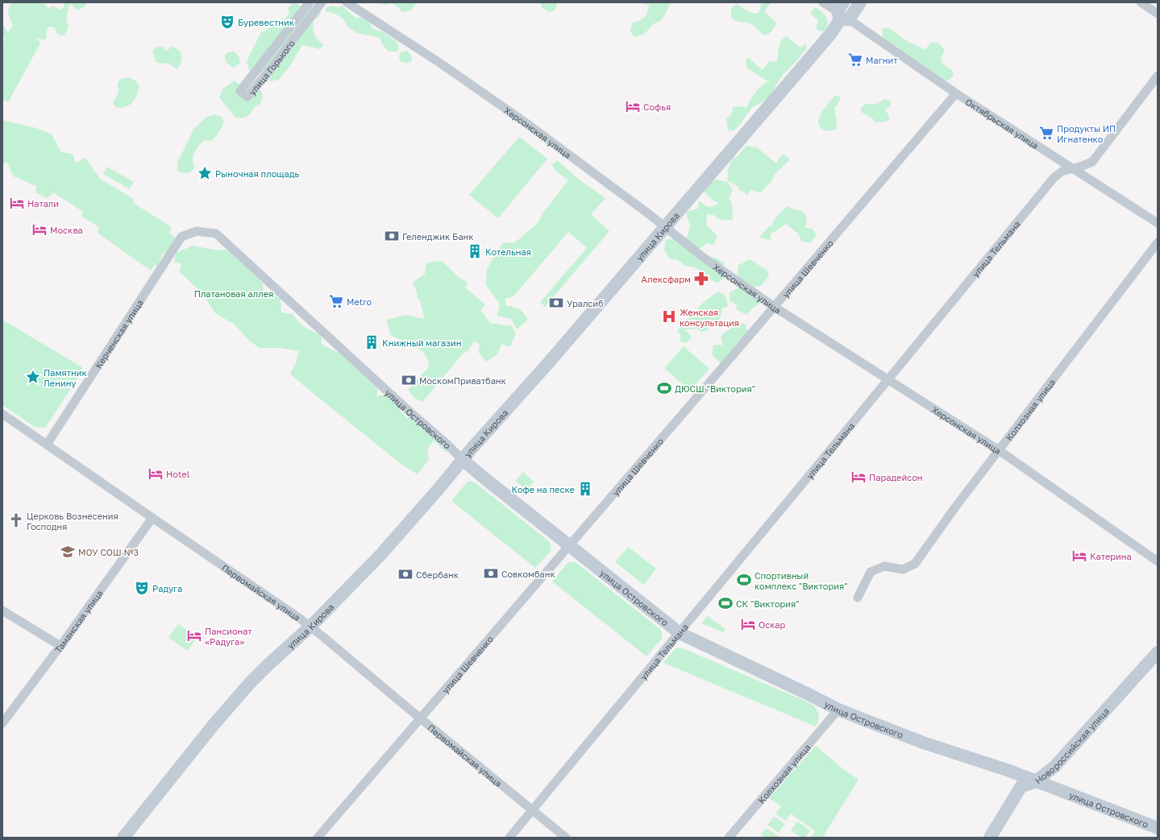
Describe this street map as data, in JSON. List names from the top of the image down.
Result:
{
  "streets": {
    "main road": ["улица Кирова", "улица Островского", "Новороссийская улица"],
    "street": [
      "улица Горького",
      "Октябрьская улица",
      "Херсонская улица",
      "улица Тельмана",
      "улица Шевченко",
      "Керченская улица",
      "Колхозная улица",
      "Первомайская улица",
      "Таманская улица"
    ]
  },
  "crossings": [
    ["Октябрьская улица", "улица Кирова"],
    ["Октябрьская улица", "улица Тельмана"],
    ["Октябрьская улица", "улица Шевченко"],
    ["Херсонская улица", "улица Кирова"],
    ["Херсонская улица", "улица Тельмана"],
    ["Херсонская улица", "улица Шевченко"],
    ["Херсонская улица", "Колхозная улица"],
    ["улица Кирова", "улица Островского"],
    ["улица Кирова", "Первомайская улица"],
    ["улица Тельмана", "улица Островского"],
    ["улица Тельмана", "Первомайская улица"],
    ["улица Шевченко", "улица Островского"],
    ["улица Шевченко", "Первомайская улица"],
    ["Керченская улица", "улица Островского"],
    ["Керченская улица", "Первомайская улица"],
    ["Колхозная улица", "улица Островского"],
    ["улица Островского", "Новороссийская улица"],
    ["Первомайская улица", "Таманская улица"]
  ],
  "parks": ["Платановая аллея"],
  "places": {
    "theatre": ["Буревестник", "Радуга"],
    "supermarket": ["Магнит", "Продукты ИП Игнатенко", "Metro"],
    "hotel": [
      "Софья",
      "Натали",
      "Москва",
      "Hotel",
      "Парадейсон",
      "Катерина",
      "Оскар",
      "Пансионат «Радуга»"
    ],
    "place": ["Рыночная площадь", "Памятник Ленину"],
    "bank": [
      "Геленджик Банк",
      "Уралсиб",
      "МоскомПриватбанк",
      "Совкомбанк",
      "Сбербанк"
    ],
    "building": ["Котельная", "Книжный магазин", "Кофе на песке"],
    "pharmacy": ["Алексфарм"],
    "hospital": ["Женская консультация"],
    "sports": ["ДЮСШ \"Виктория\"", "Спортивный комплекс \"Виктория\"", "СК \"Виктория\""],
    "church": ["Церковь Вознесения Господня"],
    "school or university": ["МОУ СОШ №3"]
  }
}
